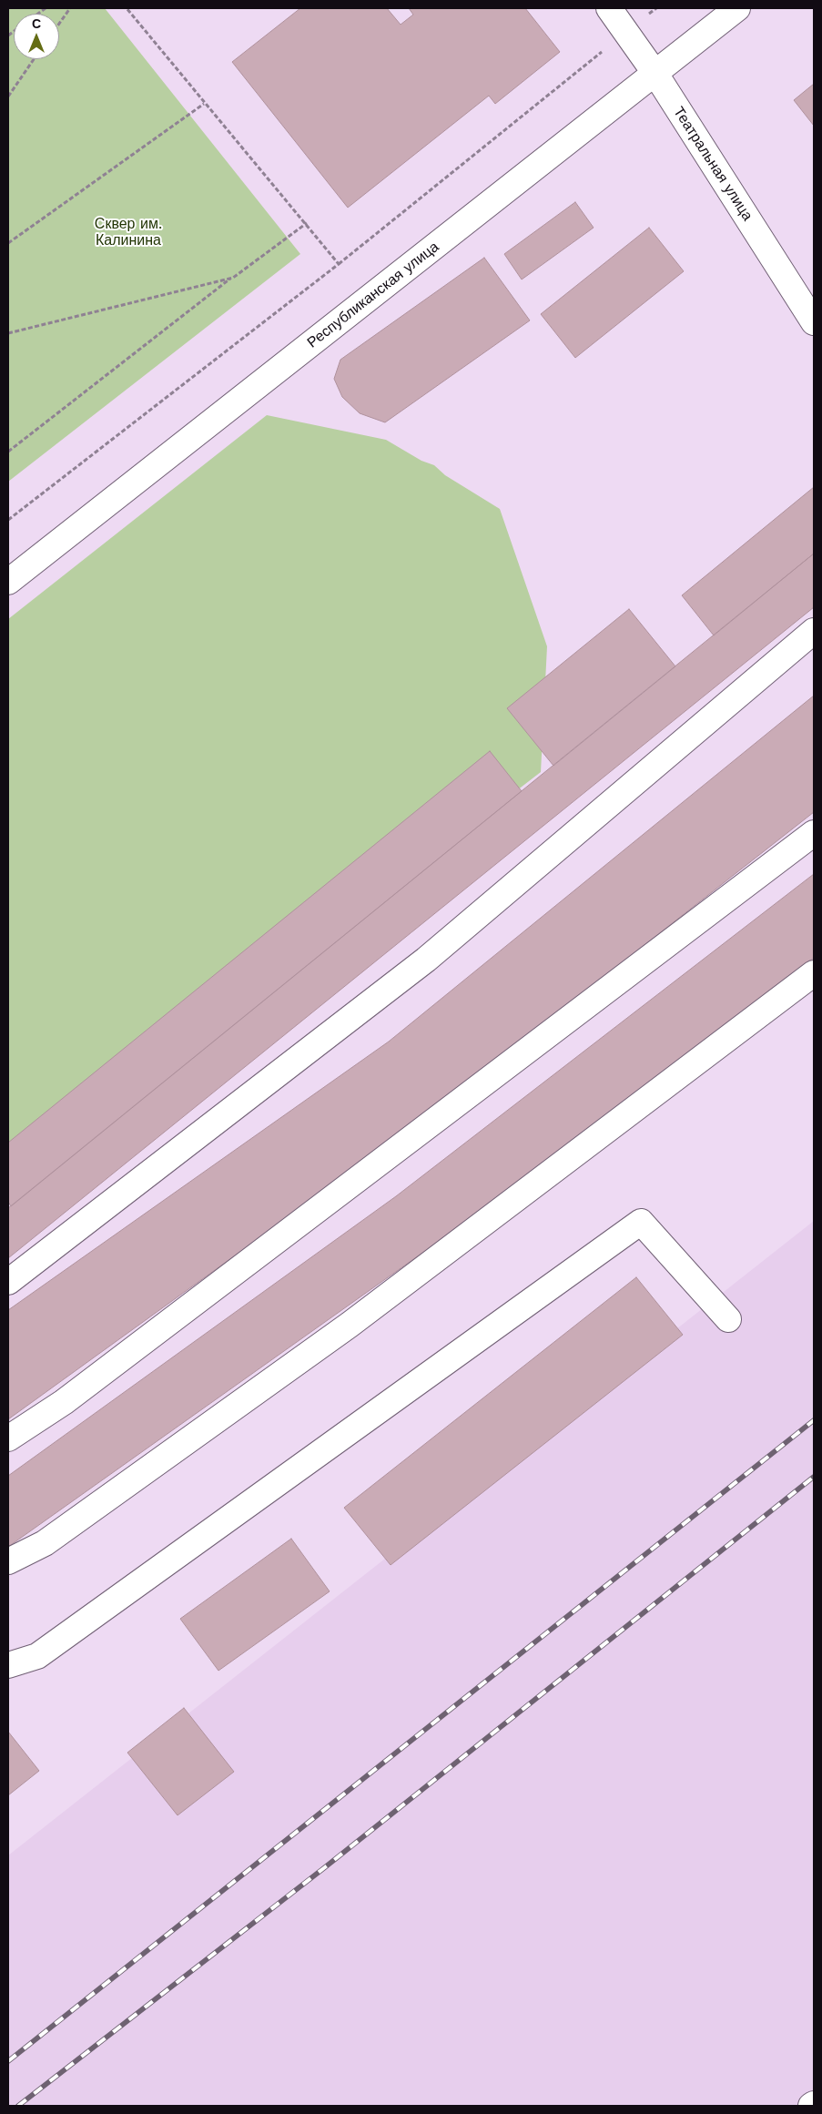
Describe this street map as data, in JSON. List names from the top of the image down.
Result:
{
  "streets": {
    "street": ["Театральная улица", "Республиканская улица"]
  },
  "crossings": [
    ["Театральная улица", "Республиканская улица"]
  ],
  "parks": ["Сквер им. Калинина"],
  "north": "top"
}
